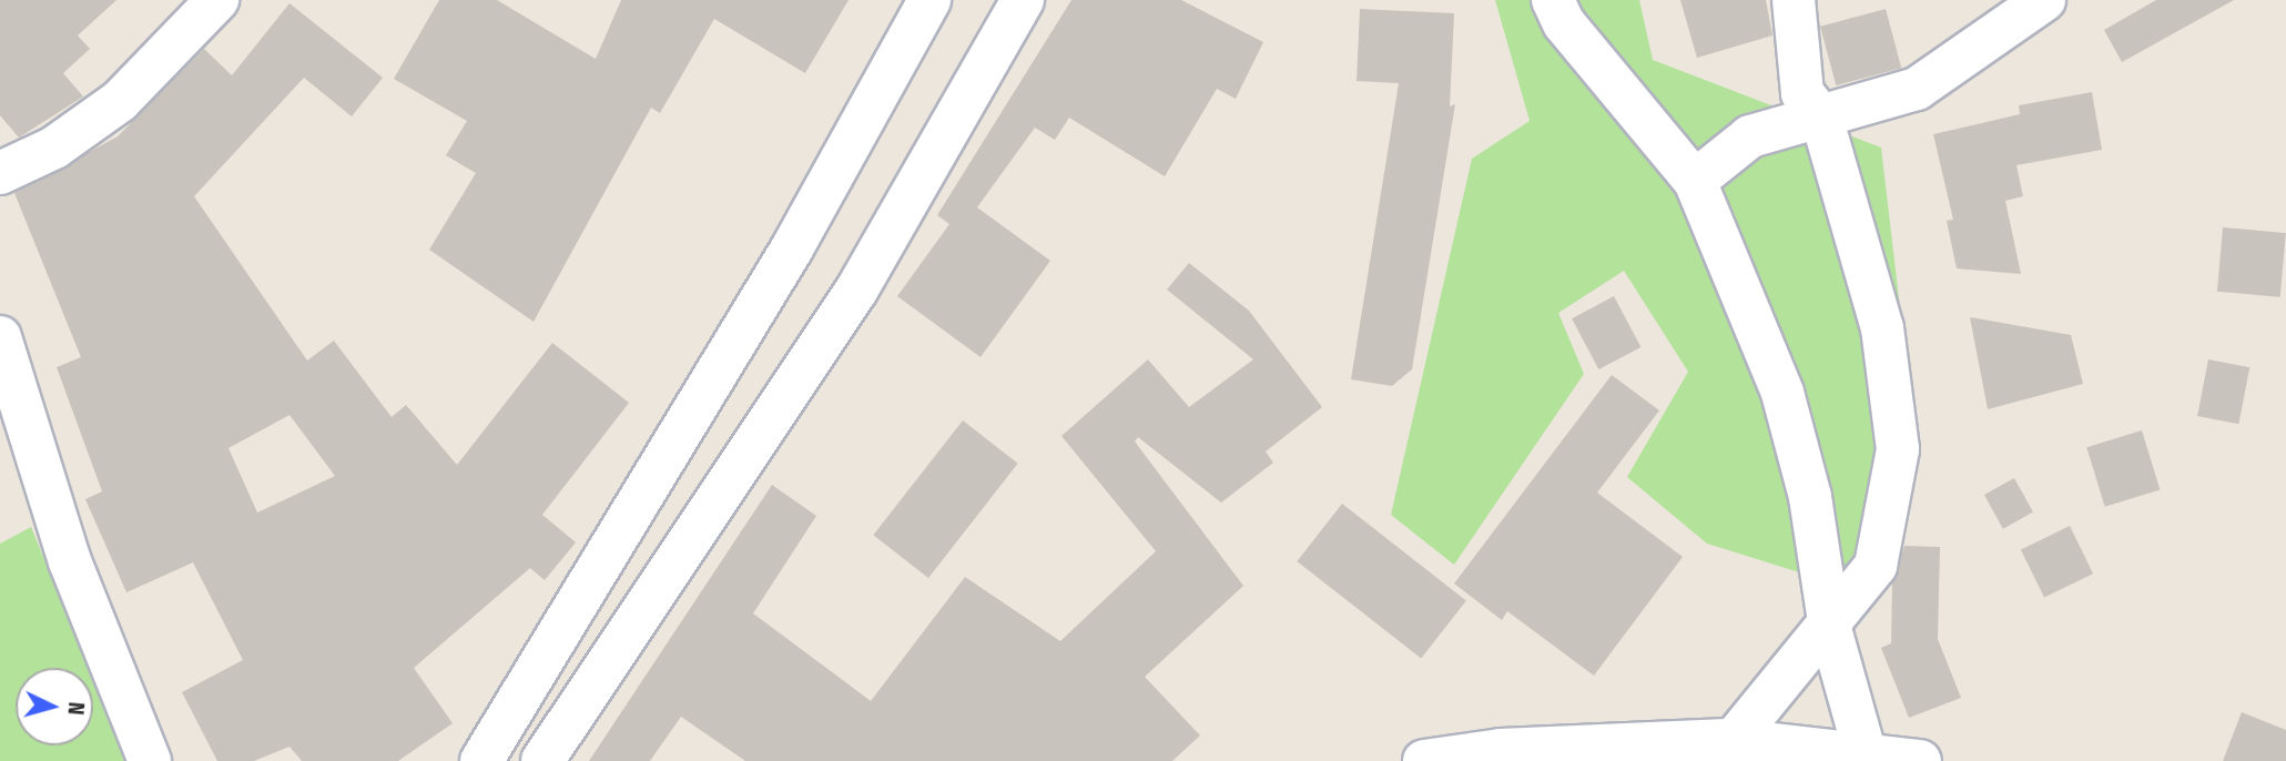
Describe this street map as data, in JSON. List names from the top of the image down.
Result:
{
  "north": "right"
}
